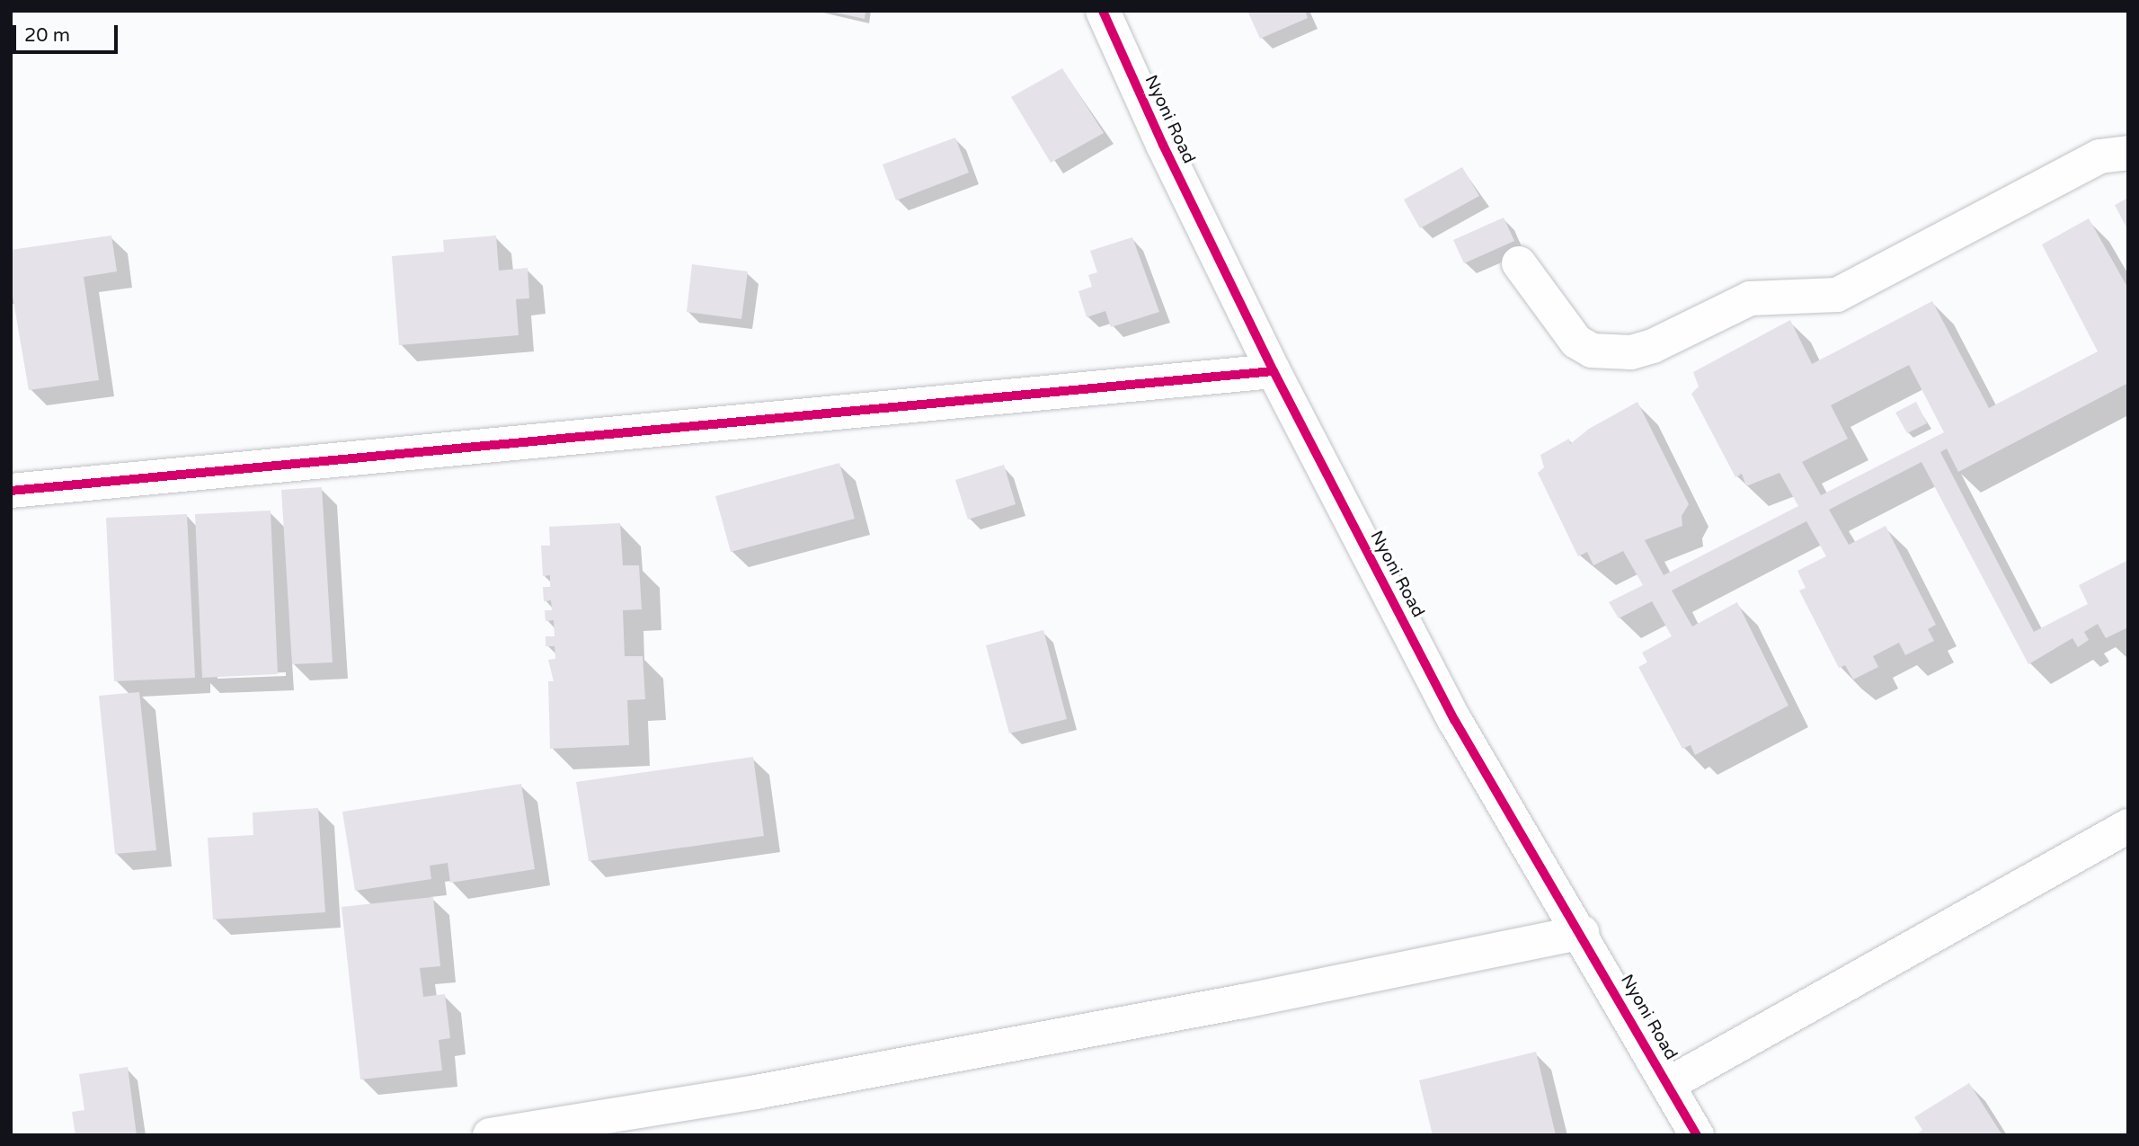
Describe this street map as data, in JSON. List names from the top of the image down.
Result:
{
  "streets": {
    "street": ["Nyoni Road"]
  },
  "scale_bar": "20 m"
}
